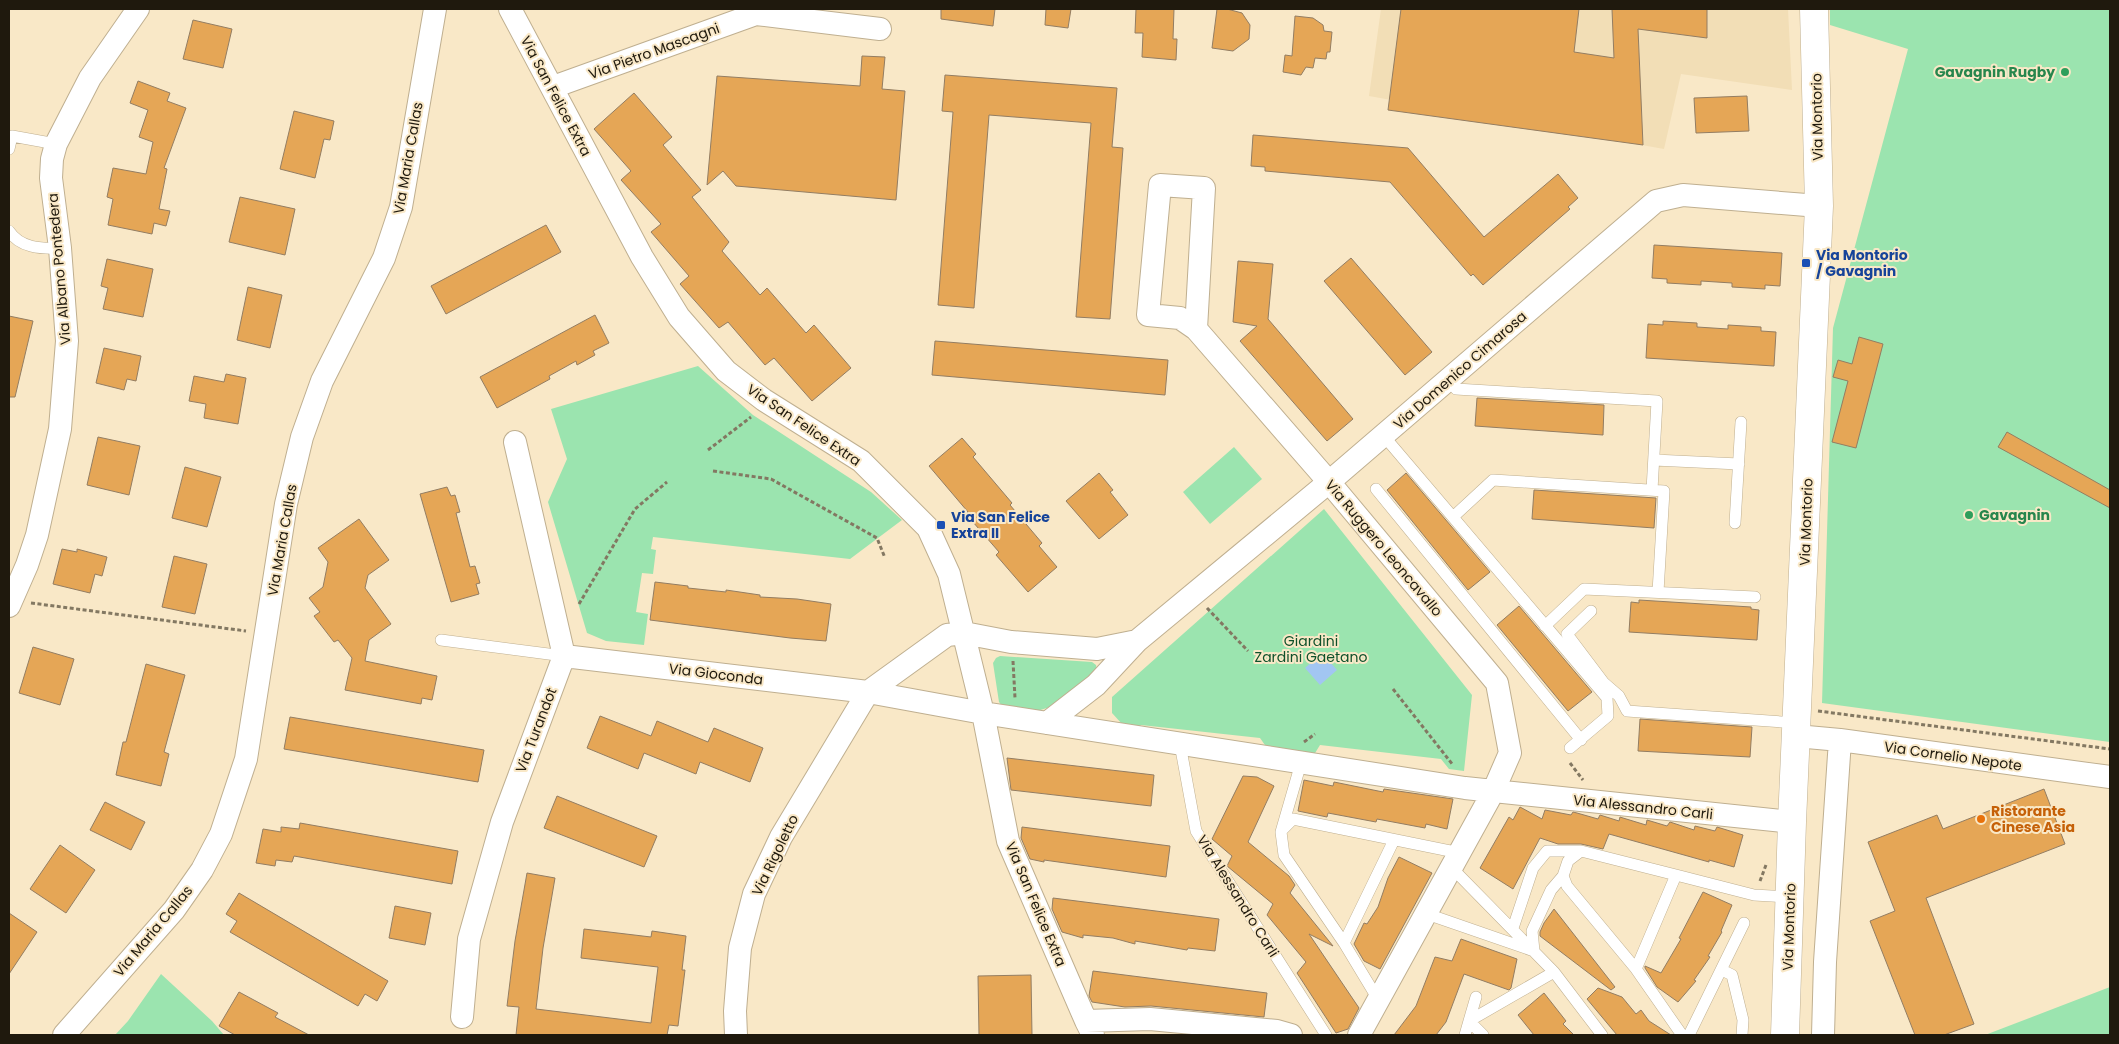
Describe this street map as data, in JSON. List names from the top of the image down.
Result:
{
  "streets": {
    "street": [
      "Via Pietro Mascagni",
      "Via San Felice Extra",
      "Via Montorio",
      "Via Maria Callas",
      "Via Albano Pontedera",
      "Via Domenico Cimarosa",
      "Via Ruggero Leoncavallo",
      "Via Gioconda",
      "Via Turandot",
      "Via Cornelio Nepote",
      "Via Alessandro Carli",
      "Via Rigoletto"
    ]
  },
  "crossings": [
    ["Via Pietro Mascagni", "Via San Felice Extra"],
    ["Via San Felice Extra", "Via Domenico Cimarosa"],
    ["Via San Felice Extra", "Via Gioconda"],
    ["Via San Felice Extra", "Via Alessandro Carli"],
    ["Via Montorio", "Via Domenico Cimarosa"],
    ["Via Montorio", "Via Cornelio Nepote"],
    ["Via Montorio", "Via Alessandro Carli"],
    ["Via Domenico Cimarosa", "Via Ruggero Leoncavallo"],
    ["Via Domenico Cimarosa", "Via Alessandro Carli"],
    ["Via Ruggero Leoncavallo", "Via Alessandro Carli"],
    ["Via Gioconda", "Via Turandot"],
    ["Via Gioconda", "Via Alessandro Carli"],
    ["Via Gioconda", "Via Rigoletto"]
  ],
  "parks": ["Giardini Zardini Gaetano"],
  "places": {
    "other": ["Gavagnin Rugby", "Gavagnin", "Ristorante Cinese Asia"],
    "transit": ["Via Montorio / Gavagnin", "Via San Felice Extra II"]
  }
}
